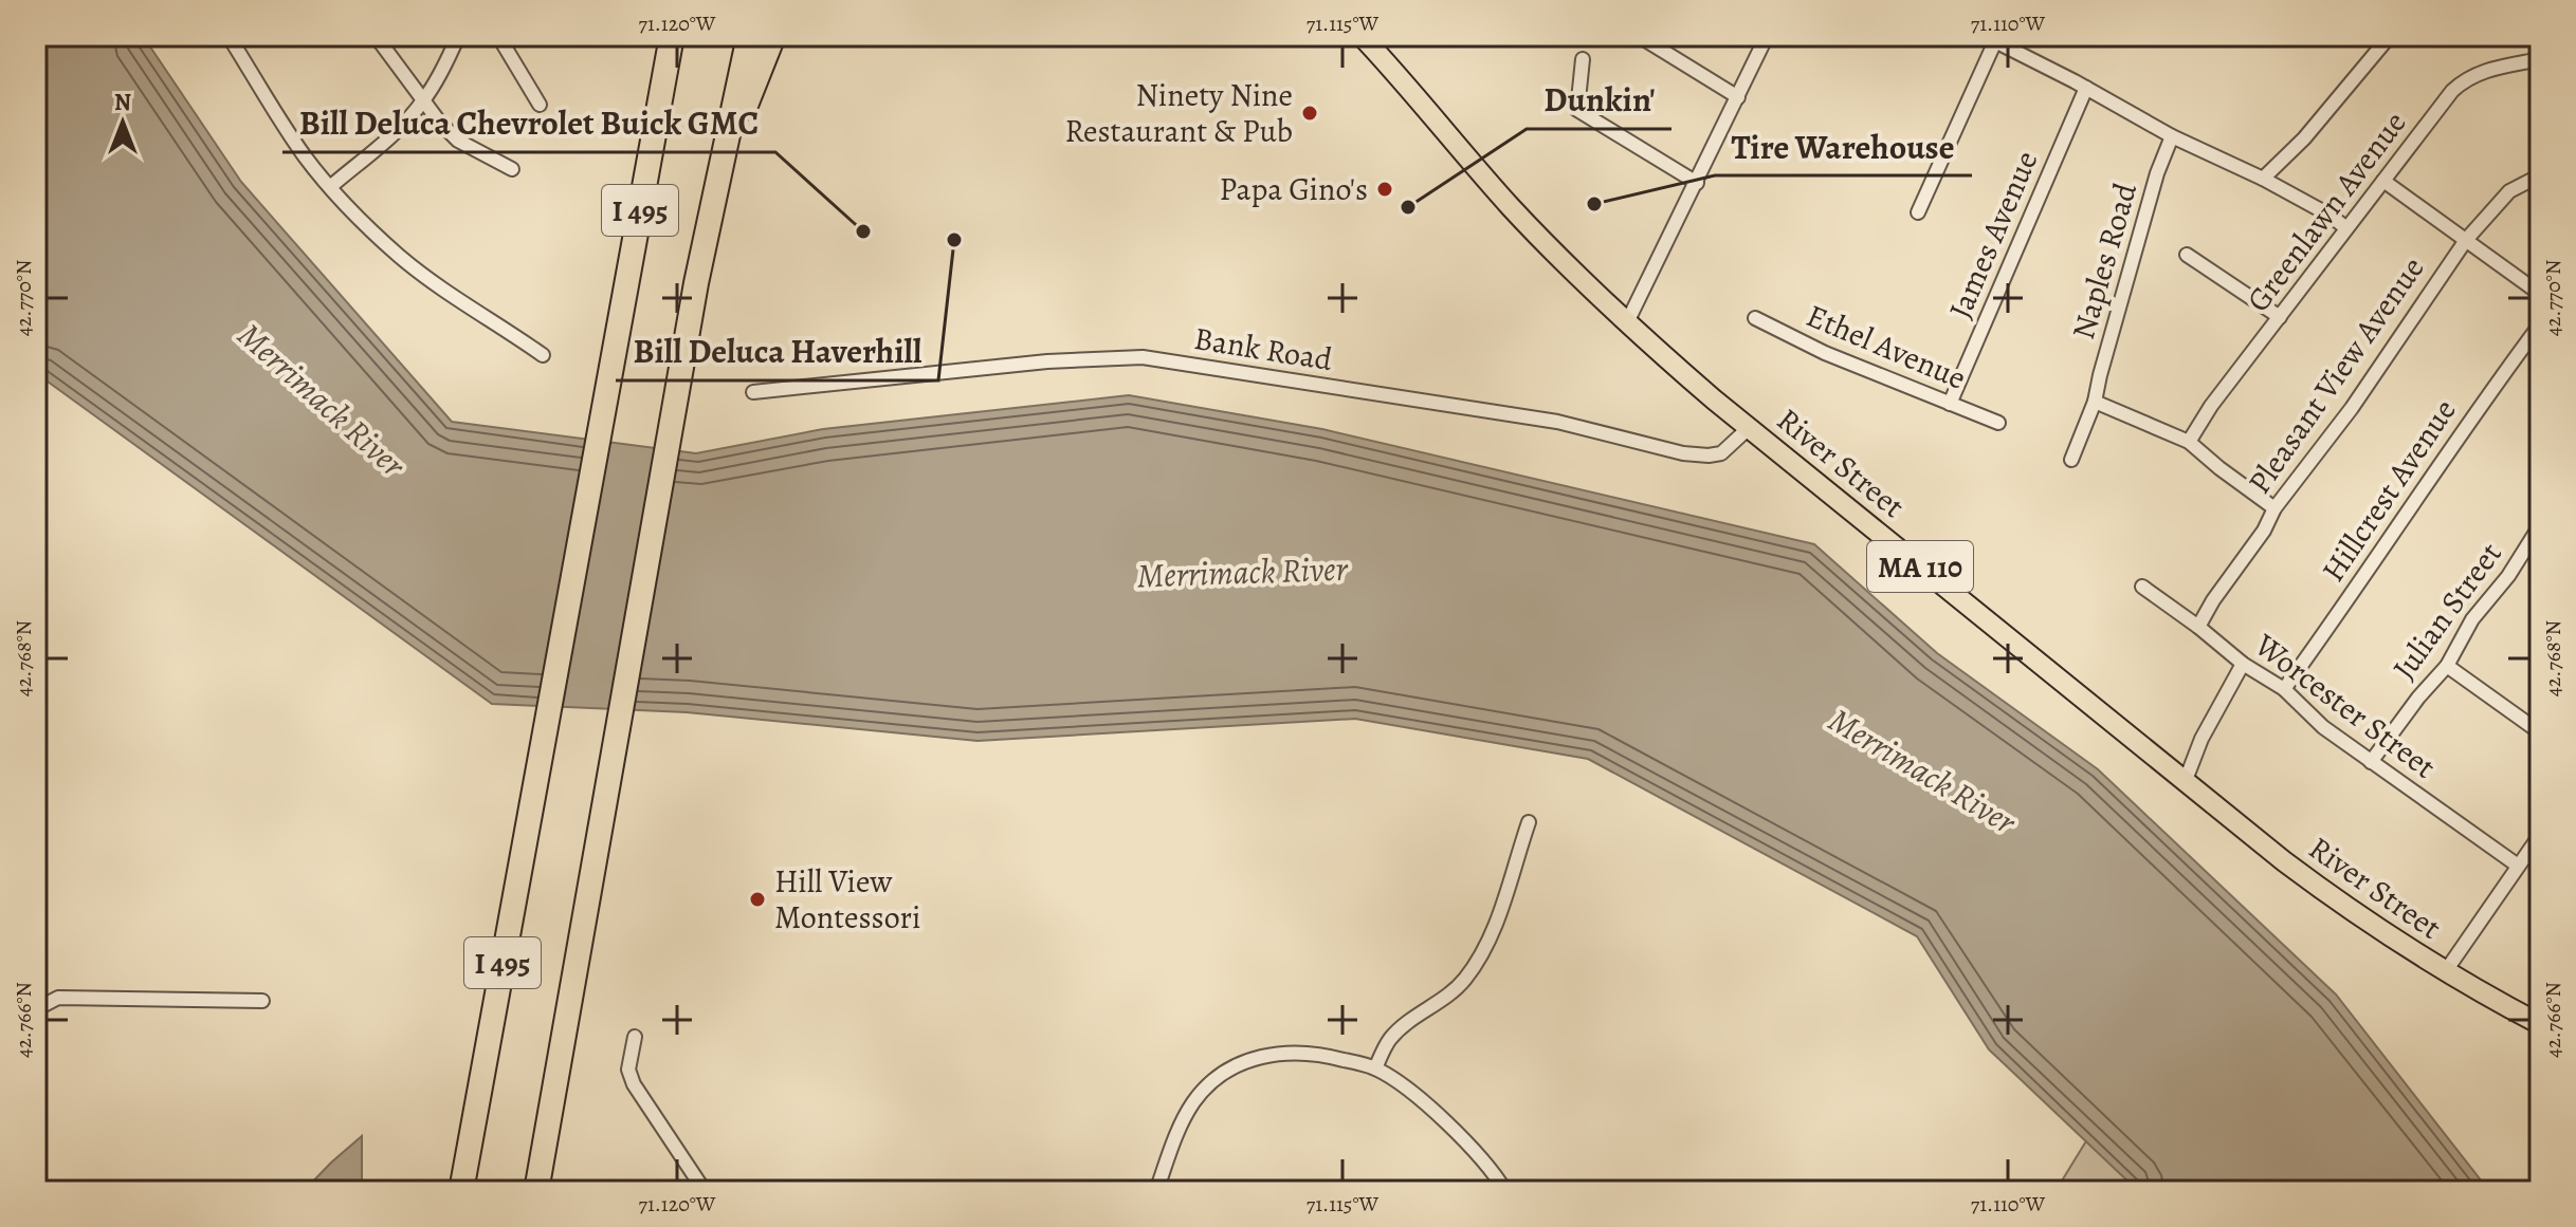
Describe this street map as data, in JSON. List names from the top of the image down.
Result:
{
  "streets": {
    "highway": ["I 495"],
    "main road": ["River Street", "MA 110"],
    "street": [
      "Greenlawn Avenue",
      "James Avenue",
      "Naples Road",
      "Ethel Avenue",
      "Bank Road",
      "Pleasant View Avenue",
      "Hillcrest Avenue",
      "Julian Street",
      "Worcester Street"
    ]
  },
  "crossings": [
    ["James Avenue", "Ethel Avenue"],
    ["Bank Road", "River Street"],
    ["Pleasant View Avenue", "Worcester Street"],
    ["Hillcrest Avenue", "Worcester Street"],
    ["Julian Street", "Worcester Street"]
  ],
  "water": ["Merrimack River"],
  "places": [
    "Ninety Nine Restaurant & Pub",
    "Papa Gino's",
    "Tire Warehouse",
    "Dunkin'",
    "Bill Deluca Chevrolet Buick GMC",
    "Bill Deluca Haverhill",
    "Hill View Montessori"
  ],
  "north": "top",
  "coordinates": [
    "71.120°W",
    "71.115°W",
    "71.110°W",
    "42.770°N",
    "42.768°N",
    "42.766°N"
  ]
}
